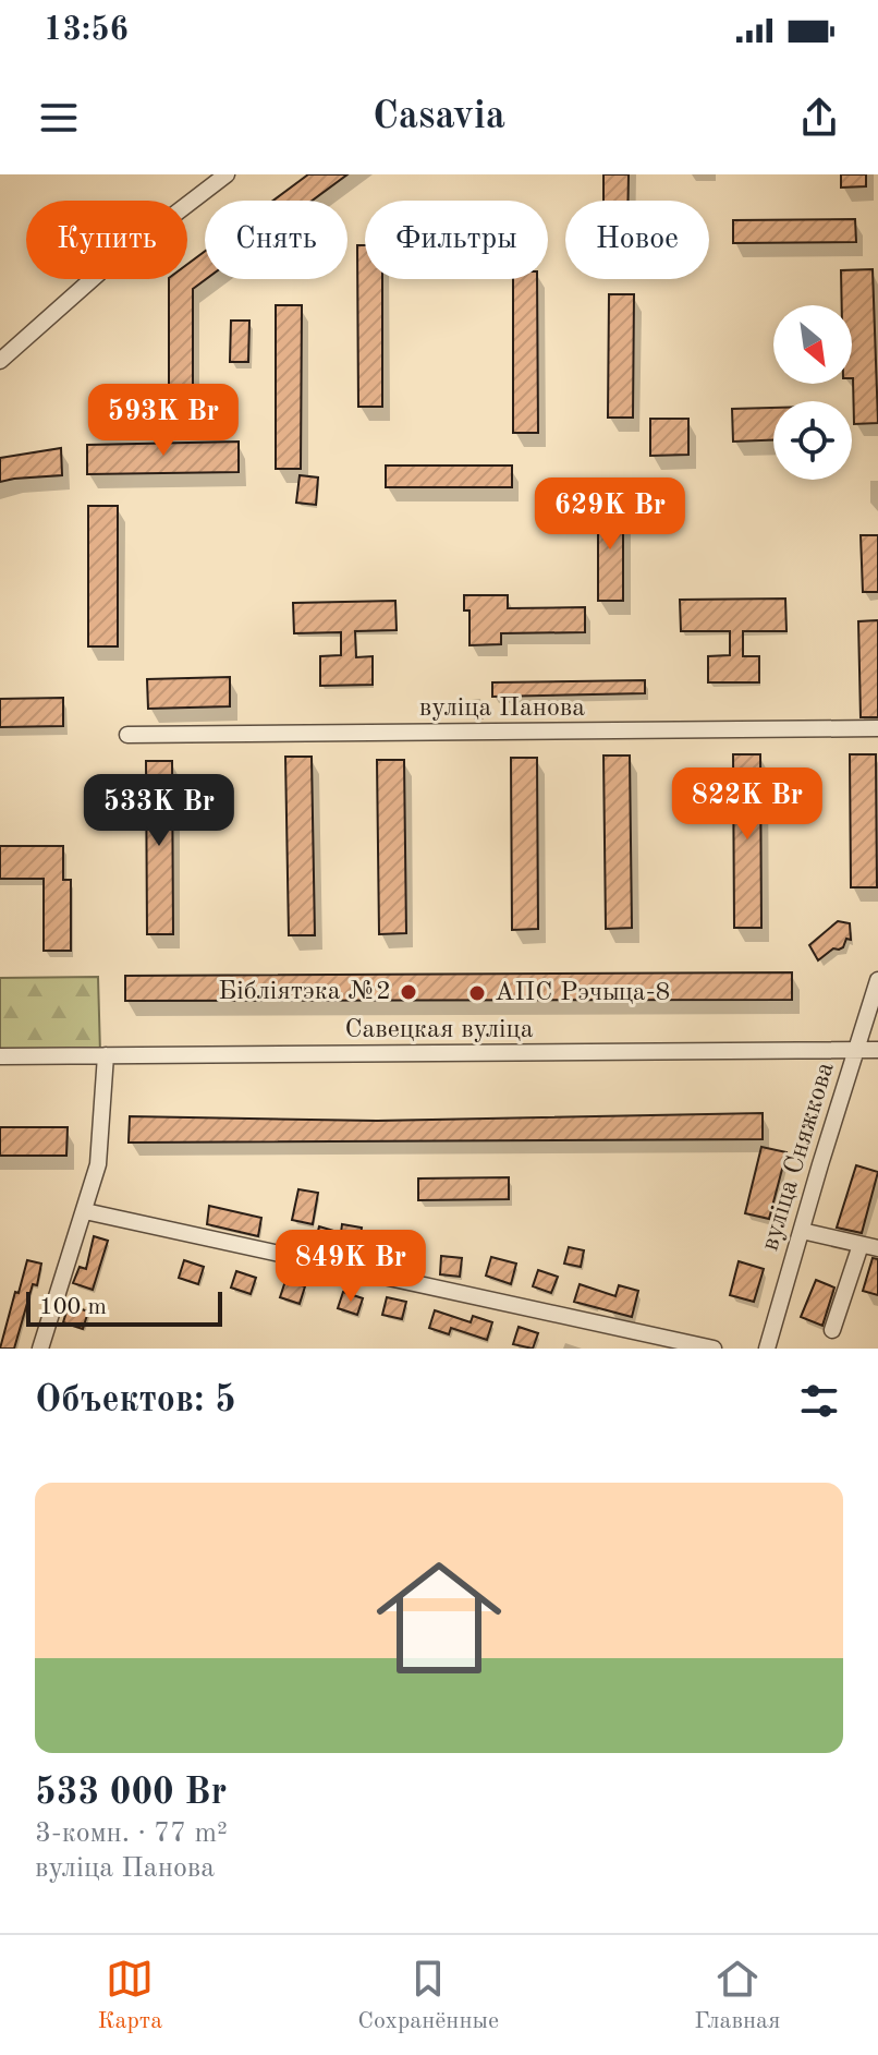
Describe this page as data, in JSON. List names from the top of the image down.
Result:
{
  "streets": {
    "street": ["вуліца Панова", "Савецкая вуліца", "вуліца Сняжкова"]
  },
  "crossings": [
    ["Савецкая вуліца", "вуліца Сняжкова"]
  ],
  "places": ["Бібліятэка №2", "АПС Рэчыца-8"],
  "scale_bar": "100 m",
  "north": "bottom right",
  "page": {
    "status": "13:56",
    "header": "Casavia",
    "chip": [
      "Купить",
      "Снять",
      "Фильтры",
      "Новое"
    ],
    "price": [
      "593K Br",
      "629K Br",
      "822K Br",
      "533K Br",
      "849K Br"
    ],
    "scale": "100 m",
    "heading": "Объектов: 5",
    "list": [
      {
        "name": "533 000 Br",
        "note": "3-комн. · 77 m² · вуліца Панова"
      }
    ],
    "tabs": ["Карта", "Сохранённые", "Главная"]
  }
}
